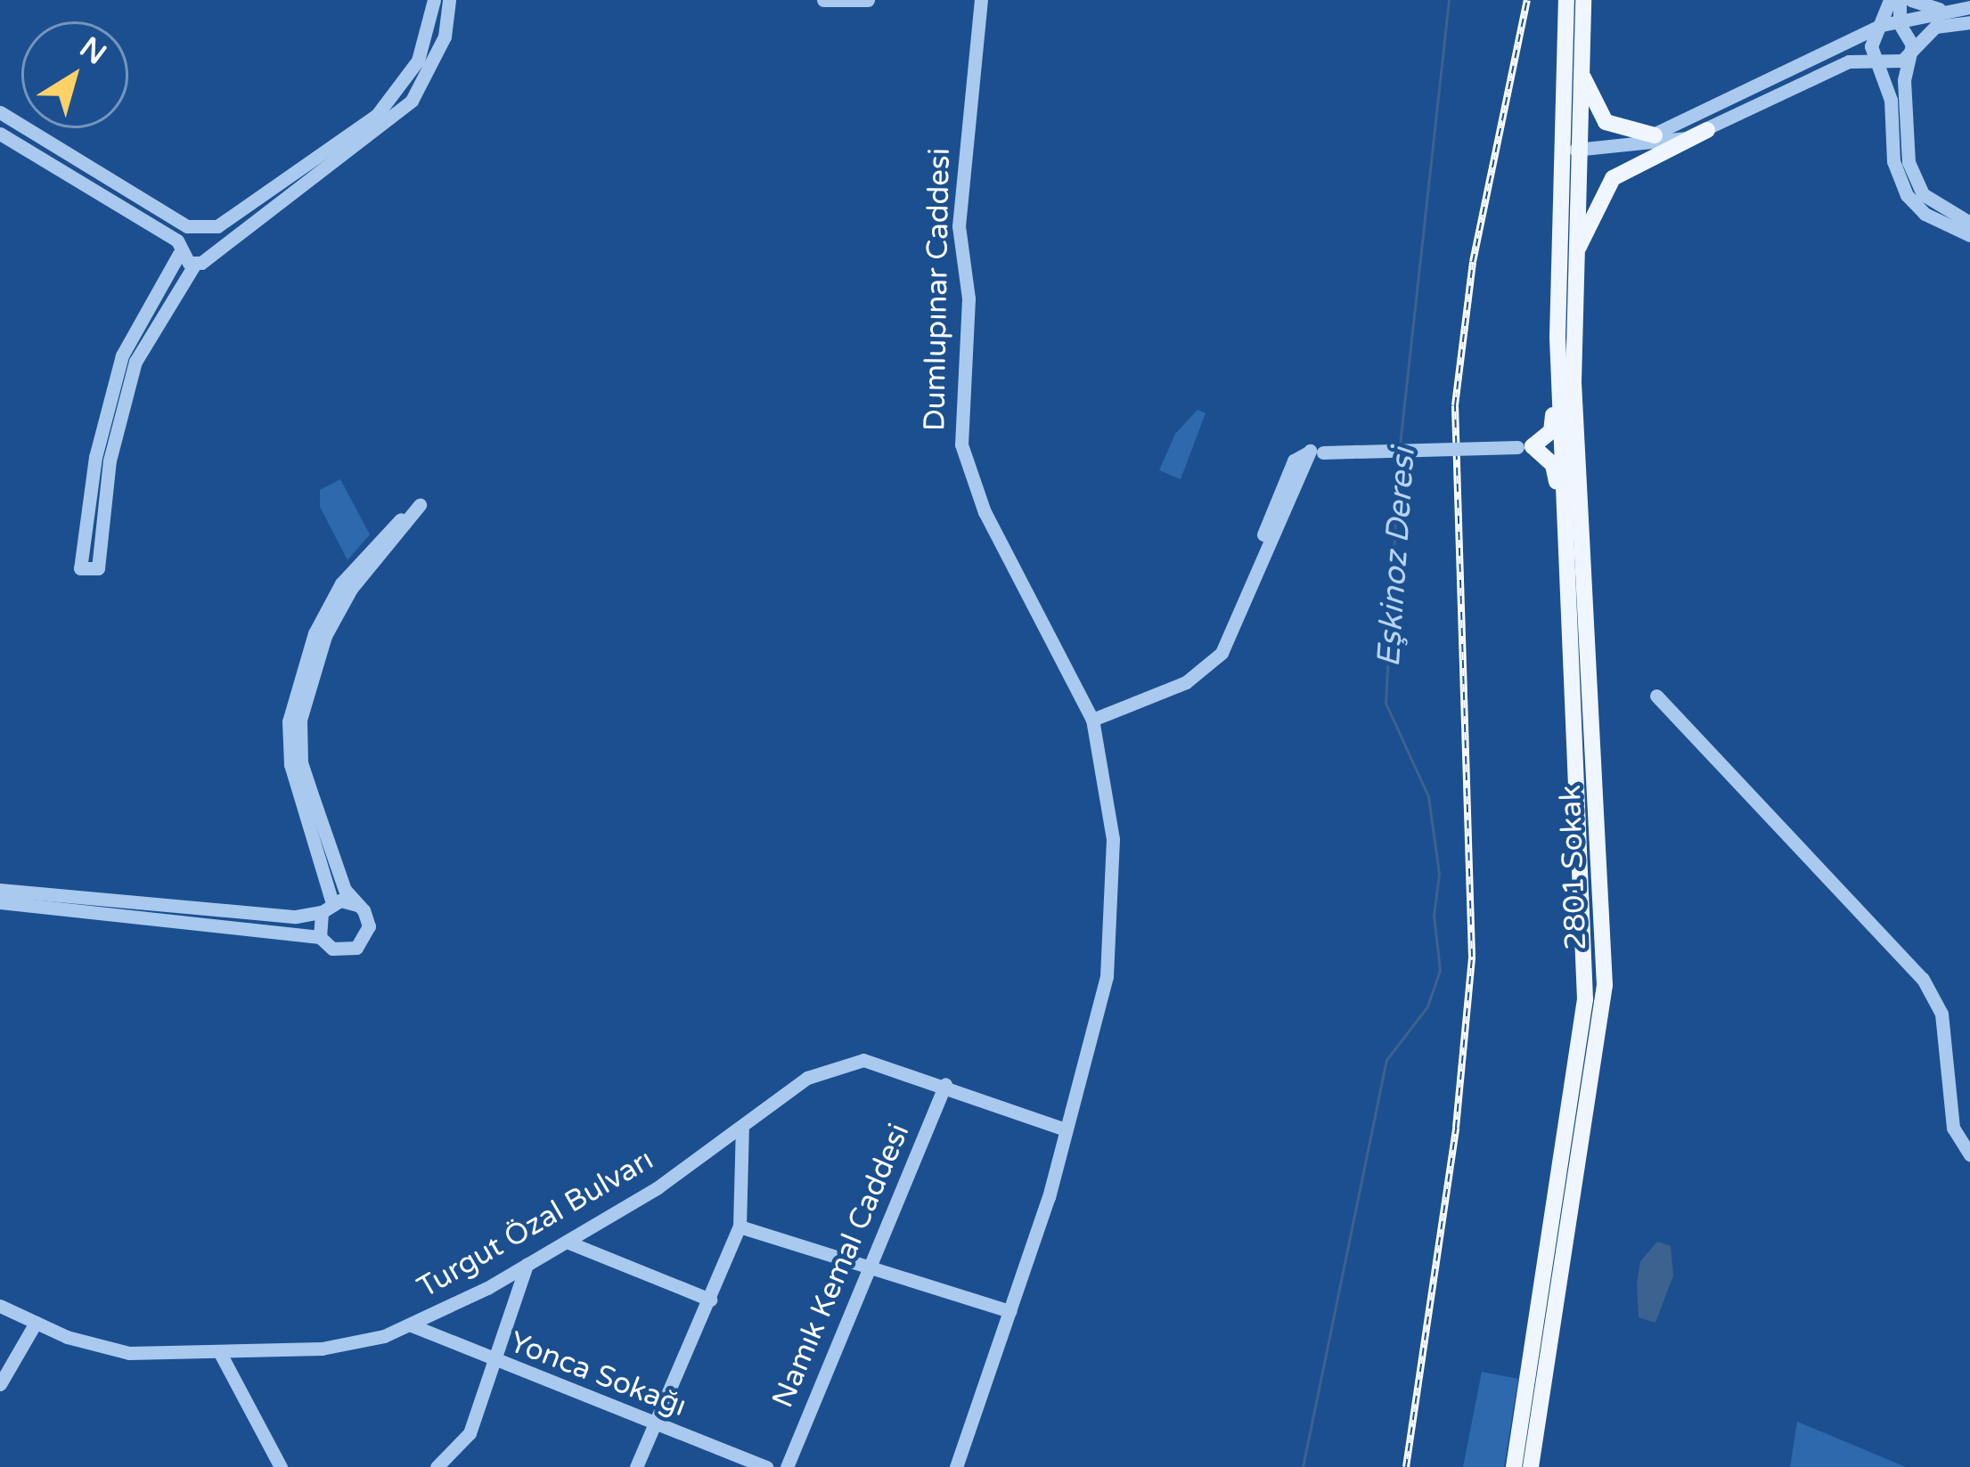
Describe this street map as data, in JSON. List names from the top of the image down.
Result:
{
  "streets": {
    "main road": ["2801 Sokak"],
    "street": [
      "Dumlupınar Caddesi",
      "Turgut Özal Bulvarı",
      "Namık Kemal Caddesi",
      "Yonca Sokağı"
    ]
  },
  "crossings": [
    ["Dumlupınar Caddesi", "Turgut Özal Bulvarı"],
    ["Turgut Özal Bulvarı", "Namık Kemal Caddesi"],
    ["Turgut Özal Bulvarı", "Yonca Sokağı"]
  ],
  "water": ["Eşkinoz Deresi"],
  "north": "top right"
}
